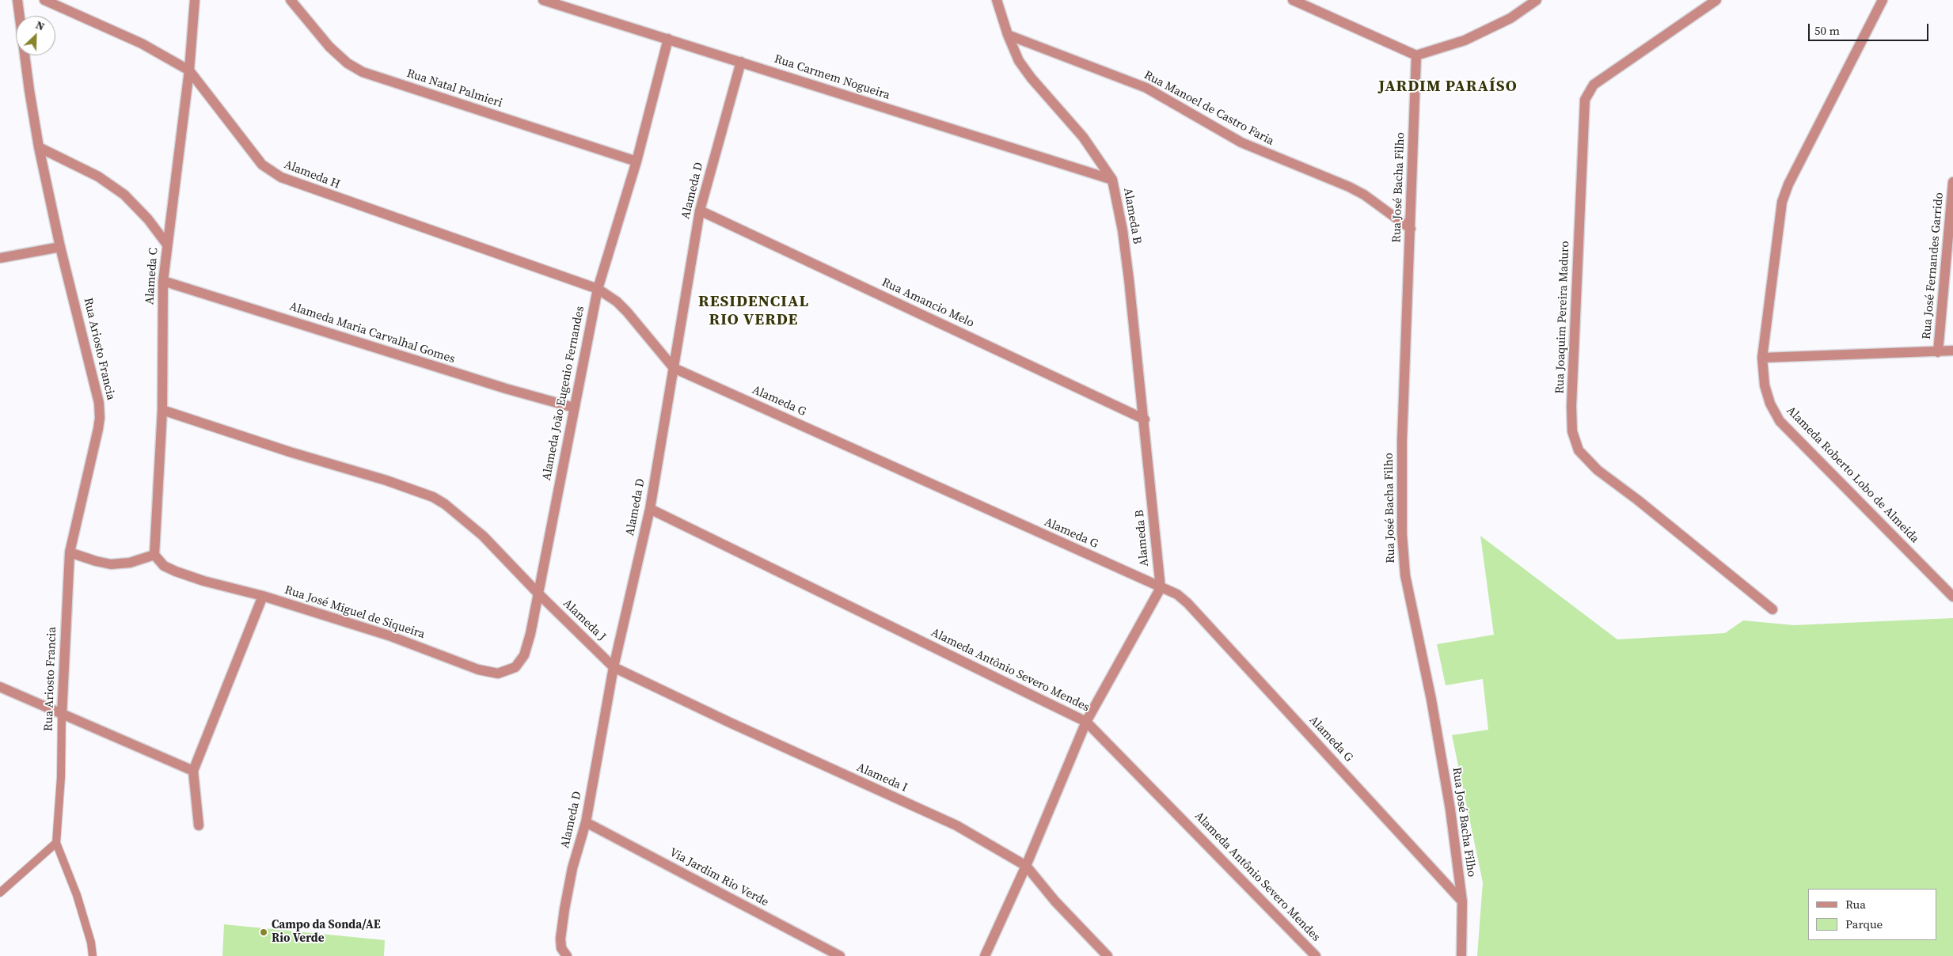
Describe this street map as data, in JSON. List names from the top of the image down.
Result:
{
  "streets": {
    "street": [
      "Rua Carmem Nogueira",
      "Rua Natal Palmieri",
      "Rua Manoel de Castro Faria",
      "Alameda H",
      "Rua José Bacha Filho",
      "Alameda D",
      "Alameda B",
      "Rua José Fernandes Garrido",
      "Alameda C",
      "Rua Amancio Melo",
      "Rua Joaquim Pereira Maduro",
      "Alameda Maria Carvalhal Gomes",
      "Rua Ariosto Francia",
      "Alameda João Eugenio Fernandes",
      "Alameda G",
      "Alameda Roberto Lobo de Almeida",
      "Rua José Miguel de Siqueira",
      "Alameda J",
      "Alameda Antônio Severo Mendes",
      "Alameda I",
      "Via Jardim Rio Verde"
    ]
  },
  "crossings": [
    ["Rua Carmem Nogueira", "Alameda D"],
    ["Rua Carmem Nogueira", "Alameda B"],
    ["Rua Carmem Nogueira", "Alameda João Eugenio Fernandes"],
    ["Rua Natal Palmieri", "Alameda João Eugenio Fernandes"],
    ["Rua Manoel de Castro Faria", "Rua José Bacha Filho"],
    ["Alameda H", "Alameda C"],
    ["Alameda H", "Alameda João Eugenio Fernandes"],
    ["Alameda H", "Alameda G"],
    ["Rua José Bacha Filho", "Alameda G"],
    ["Alameda D", "Rua Amancio Melo"],
    ["Alameda D", "Alameda G"],
    ["Alameda D", "Alameda J"],
    ["Alameda D", "Alameda Antônio Severo Mendes"],
    ["Alameda D", "Alameda I"],
    ["Alameda D", "Via Jardim Rio Verde"],
    ["Alameda B", "Rua Amancio Melo"],
    ["Alameda B", "Alameda G"],
    ["Alameda C", "Alameda Maria Carvalhal Gomes"],
    ["Alameda C", "Rua José Miguel de Siqueira"],
    ["Alameda C", "Alameda J"],
    ["Alameda Maria Carvalhal Gomes", "Alameda João Eugenio Fernandes"],
    ["Alameda João Eugenio Fernandes", "Alameda G"],
    ["Alameda João Eugenio Fernandes", "Rua José Miguel de Siqueira"],
    ["Alameda João Eugenio Fernandes", "Alameda J"],
    ["Alameda J", "Alameda I"]
  ],
  "districts": ["JARDIM PARAÍSO", "RESIDENCIAL RIO VERDE"],
  "places": ["Campo da Sonda/AE Rio Verde"],
  "legend": ["Rua", "Parque"],
  "scale_bar": "50 m",
  "north": "top right"
}
